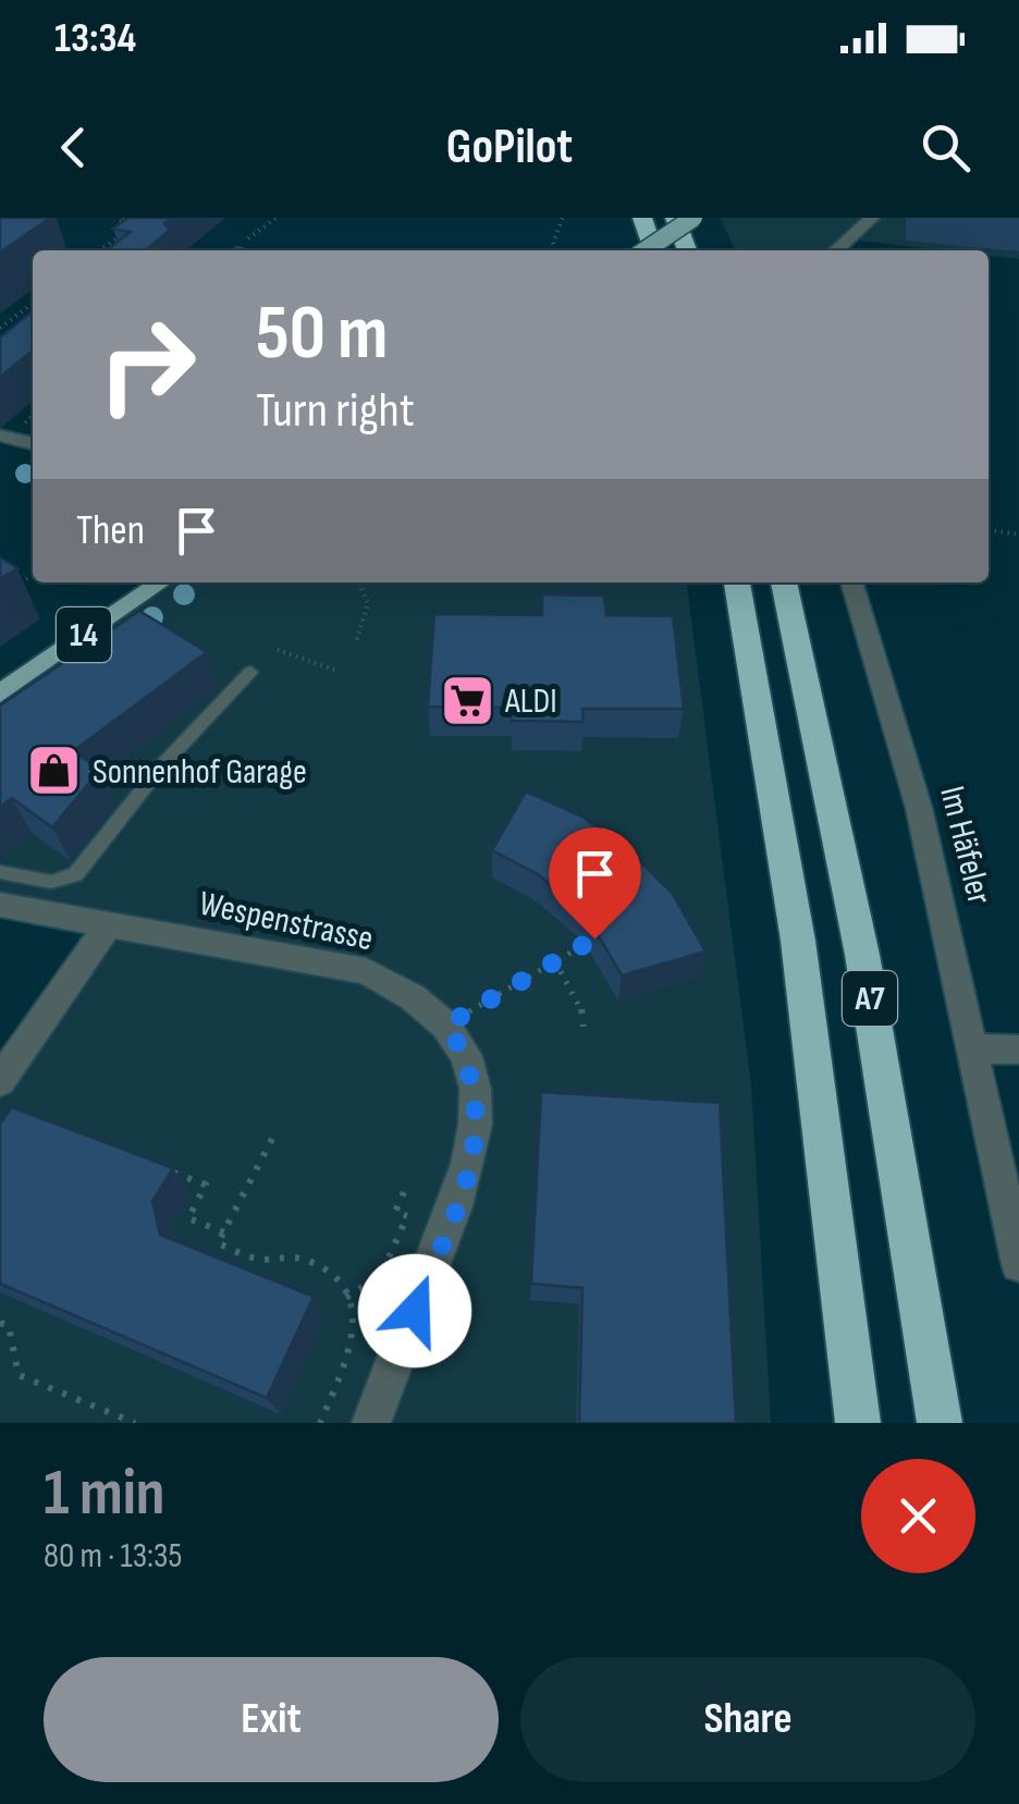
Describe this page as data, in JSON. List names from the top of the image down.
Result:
{
  "streets": {
    "highway": ["A7"],
    "main road": ["14"],
    "street": ["Im Häfeler", "Wespenstrasse"]
  },
  "places": {
    "supermarket": ["ALDI"],
    "shop": ["Sonnenhof Garage"]
  },
  "page": {
    "status": "13:34",
    "header": "GoPilot",
    "turn": ["50 m", "Turn right"],
    "then": "Then",
    "heading": ["1 min", "80 m · 13:35"],
    "buttons": ["Exit", "Share"]
  }
}
